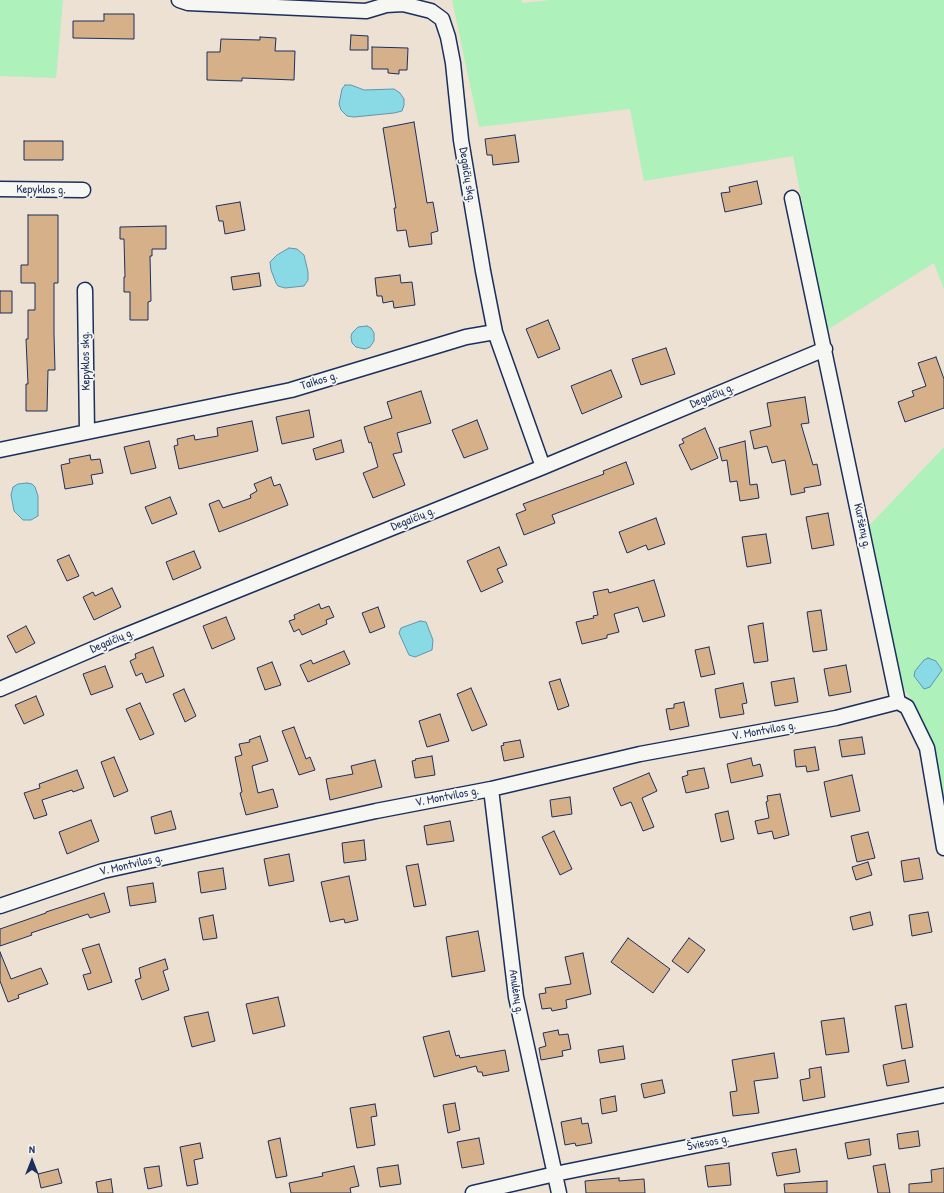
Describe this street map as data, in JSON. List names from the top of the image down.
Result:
{
  "streets": {
    "street": [
      "Degaičių skg.",
      "Kepyklos g.",
      "Kepyklos skg.",
      "Taikos g.",
      "Degaičių g.",
      "Kuršėnų g.",
      "V. Montvilos g.",
      "Anulėnų g.",
      "Šviesos g."
    ]
  },
  "crossings": [
    ["Degaičių skg.", "Taikos g."],
    ["Kepyklos skg.", "Taikos g."],
    ["Degaičių g.", "Kuršėnų g."],
    ["Kuršėnų g.", "V. Montvilos g."],
    ["V. Montvilos g.", "Anulėnų g."],
    ["Anulėnų g.", "Šviesos g."]
  ],
  "north": "top"
}
